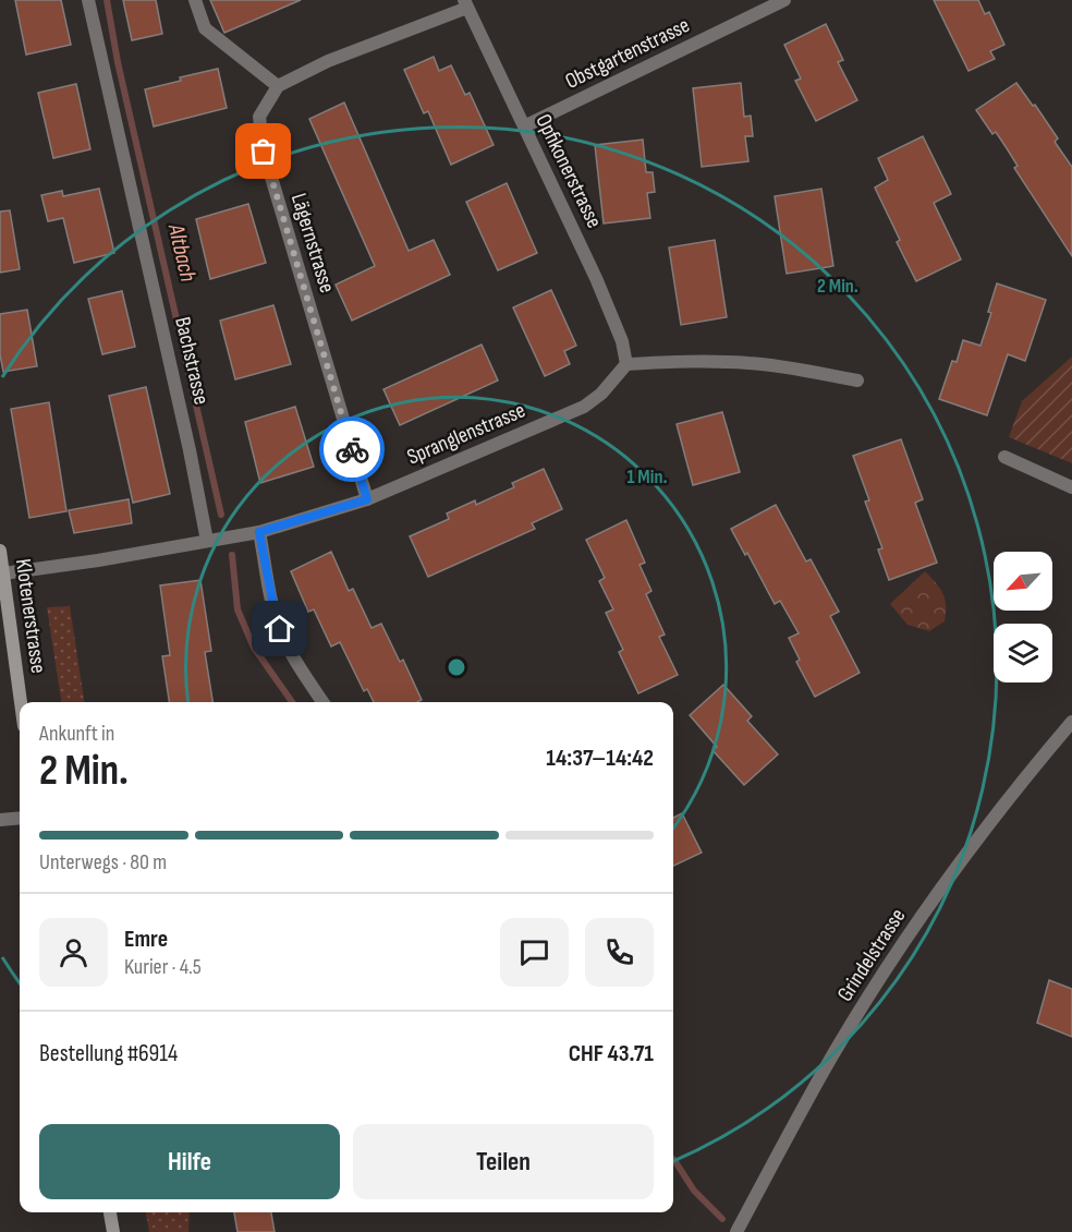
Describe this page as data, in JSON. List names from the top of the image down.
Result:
{
  "streets": {
    "main road": ["Klotenerstrasse"],
    "street": [
      "Obstgartenstrasse",
      "Opfikonerstrasse",
      "Lägernstrasse",
      "Bachstrasse",
      "Spranglenstrasse",
      "Grindelstrasse"
    ]
  },
  "crossings": [
    ["Obstgartenstrasse", "Opfikonerstrasse"],
    ["Opfikonerstrasse", "Spranglenstrasse"],
    ["Lägernstrasse", "Spranglenstrasse"],
    ["Bachstrasse", "Spranglenstrasse"],
    ["Spranglenstrasse", "Klotenerstrasse"]
  ],
  "water": ["Altbach"],
  "north": "bottom left",
  "page": {
    "heading": ["2 Min.", "Ankunft in", "14:37–14:42"],
    "panel": [
      "Emre",
      "Kurier · 4.5",
      "Bestellung #6914",
      "CHF 43.71"
    ],
    "bar": "Unterwegs · 80 m",
    "buttons": ["Hilfe", "Teilen"]
  },
  "rings": ["2 Min.", "1 Min."]
}
